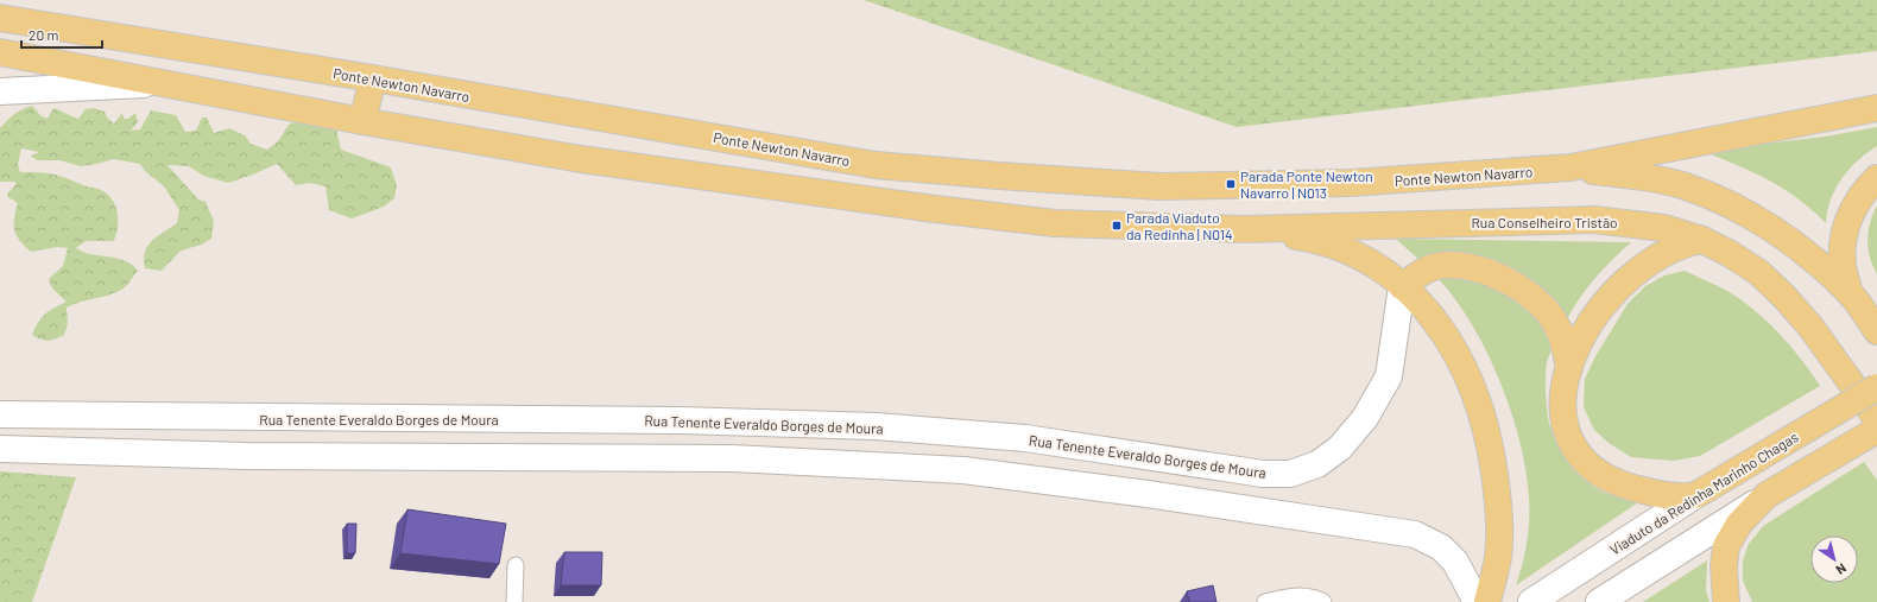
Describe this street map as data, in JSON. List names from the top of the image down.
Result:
{
  "streets": {
    "main road": ["Ponte Newton Navarro", "Rua Conselheiro Tristão", "Viaduto da Redinha Marinho Chagas"],
    "street": ["Rua Tenente Everaldo Borges de Moura"]
  },
  "places": {
    "transit": ["Parada Ponte Newton Navarro | N013", "Parada Viaduto da Redinha | N014"]
  },
  "scale_bar": "20 m",
  "north": "bottom right"
}
